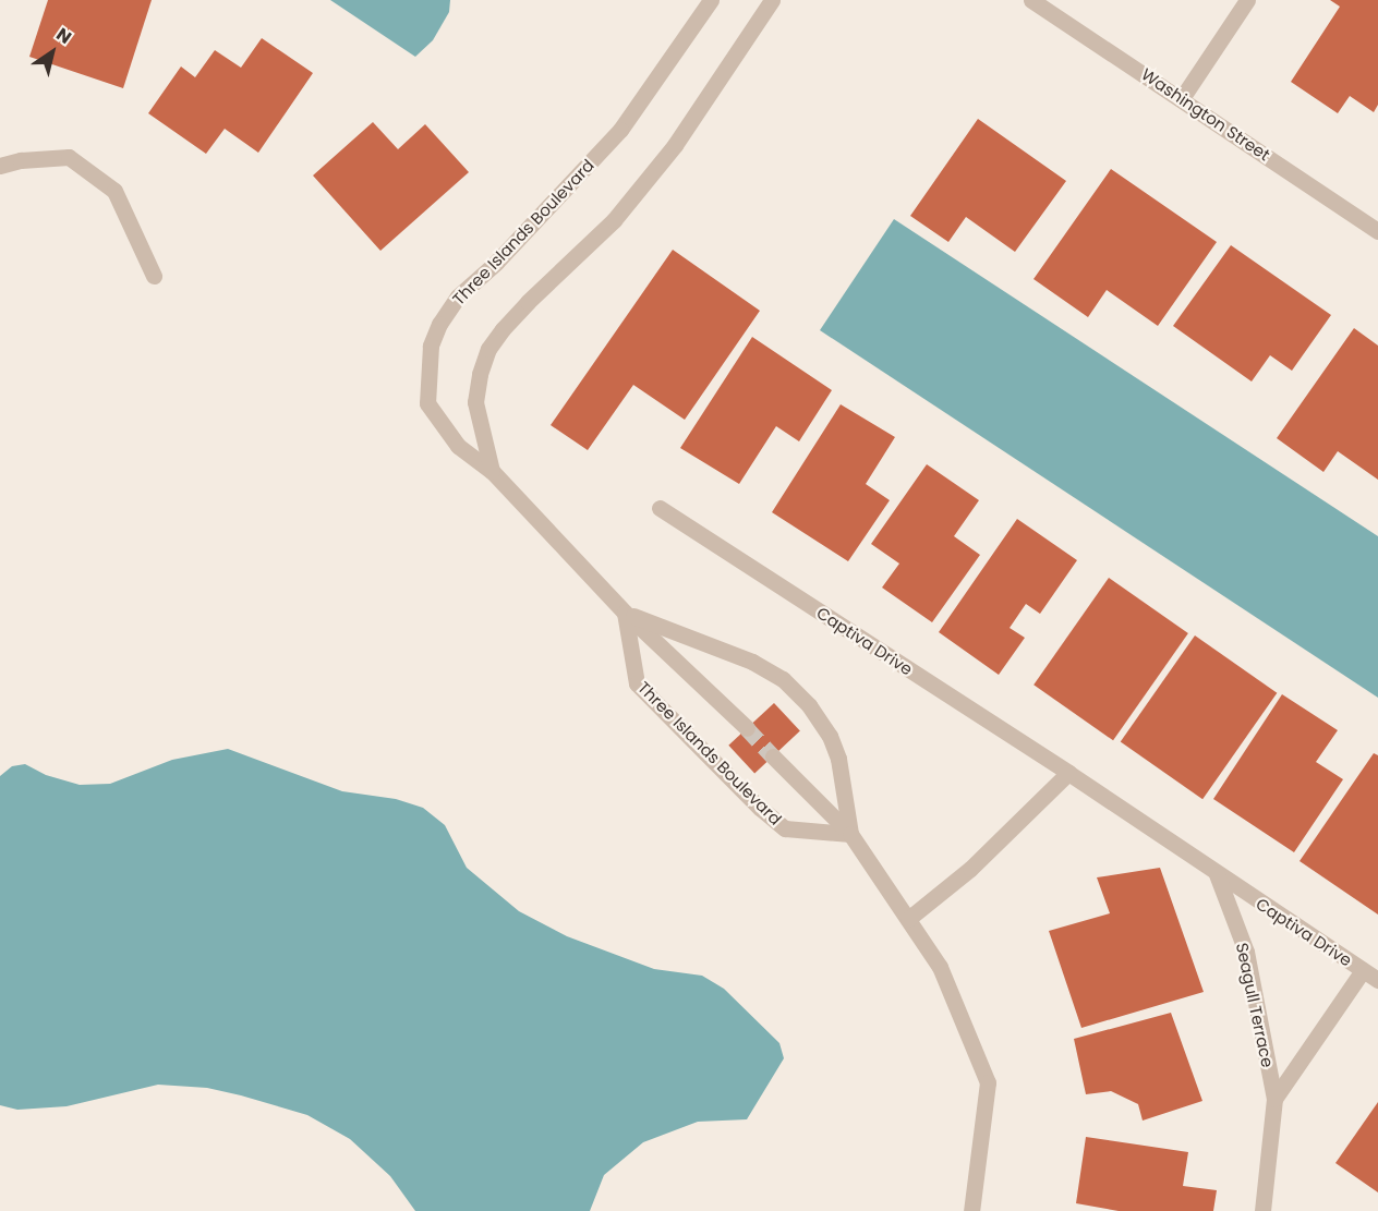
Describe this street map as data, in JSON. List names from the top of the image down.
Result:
{
  "streets": {
    "street": [
      "Washington Street",
      "Three Islands Boulevard",
      "Captiva Drive",
      "Seagull Terrace"
    ]
  },
  "crossings": [
    ["Captiva Drive", "Seagull Terrace"]
  ],
  "north": "top right"
}
